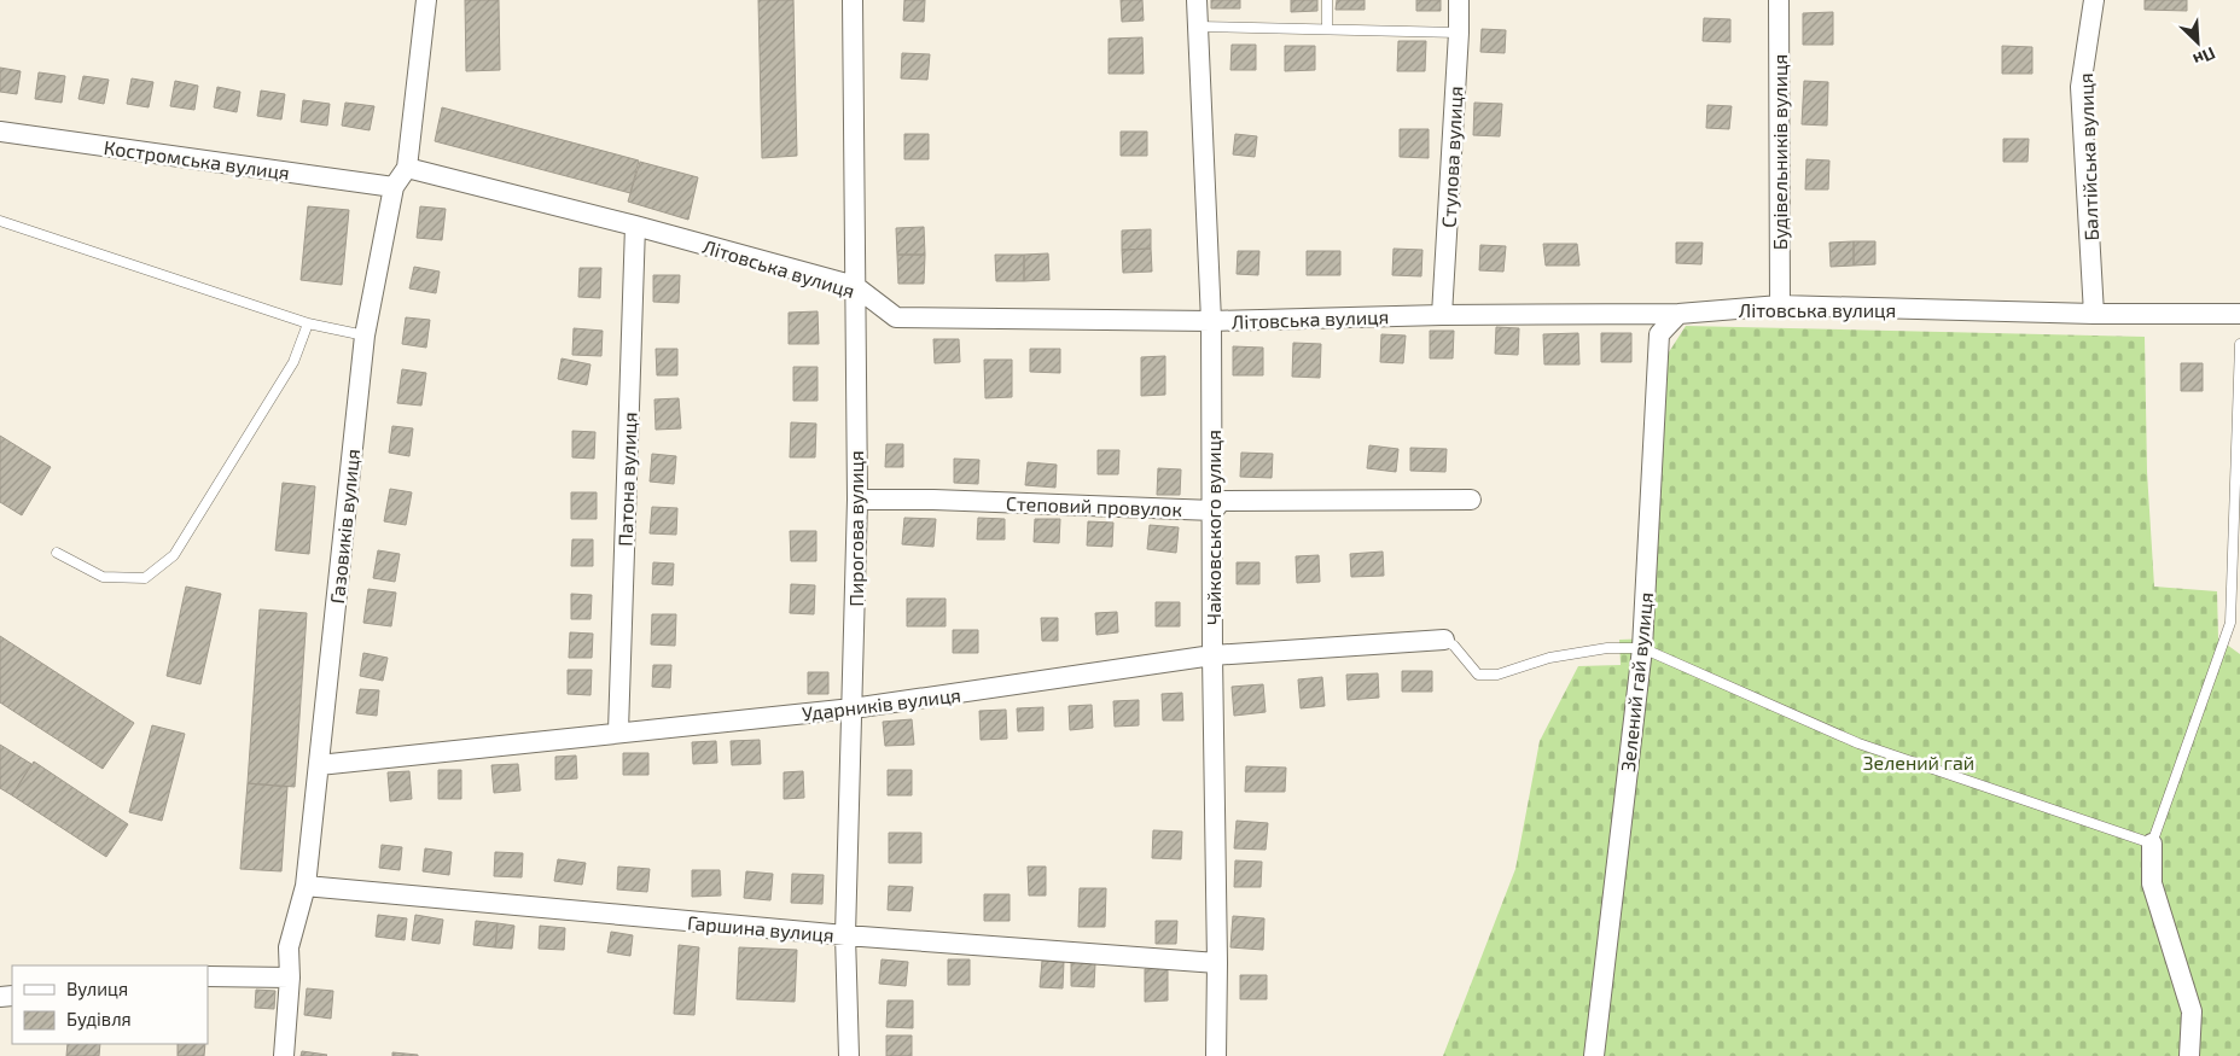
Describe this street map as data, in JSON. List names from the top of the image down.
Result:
{
  "streets": {
    "street": [
      "Будівельників вулиця",
      "Стулова вулиця",
      "Балтійська вулиця",
      "Костромська вулиця",
      "Літовська вулиця",
      "Патона вулиця",
      "Степовий провулок",
      "Газовиків вулиця",
      "Чайковського вулиця",
      "Пирогова вулиця",
      "Зелений гай вулиця",
      "Ударників вулиця",
      "Гаршина вулиця"
    ]
  },
  "crossings": [
    ["Будівельників вулиця", "Літовська вулиця"],
    ["Стулова вулиця", "Літовська вулиця"],
    ["Балтійська вулиця", "Літовська вулиця"],
    ["Костромська вулиця", "Газовиків вулиця"],
    ["Літовська вулиця", "Патона вулиця"],
    ["Літовська вулиця", "Газовиків вулиця"],
    ["Літовська вулиця", "Чайковського вулиця"],
    ["Літовська вулиця", "Пирогова вулиця"],
    ["Літовська вулиця", "Зелений гай вулиця"],
    ["Патона вулиця", "Ударників вулиця"],
    ["Степовий провулок", "Чайковського вулиця"],
    ["Степовий провулок", "Пирогова вулиця"],
    ["Газовиків вулиця", "Ударників вулиця"],
    ["Газовиків вулиця", "Гаршина вулиця"],
    ["Чайковського вулиця", "Ударників вулиця"],
    ["Чайковського вулиця", "Гаршина вулиця"],
    ["Пирогова вулиця", "Ударників вулиця"],
    ["Пирогова вулиця", "Гаршина вулиця"]
  ],
  "parks": ["Зелений гай"],
  "legend": ["Вулиця", "Будівля"],
  "north": "bottom right"
}
